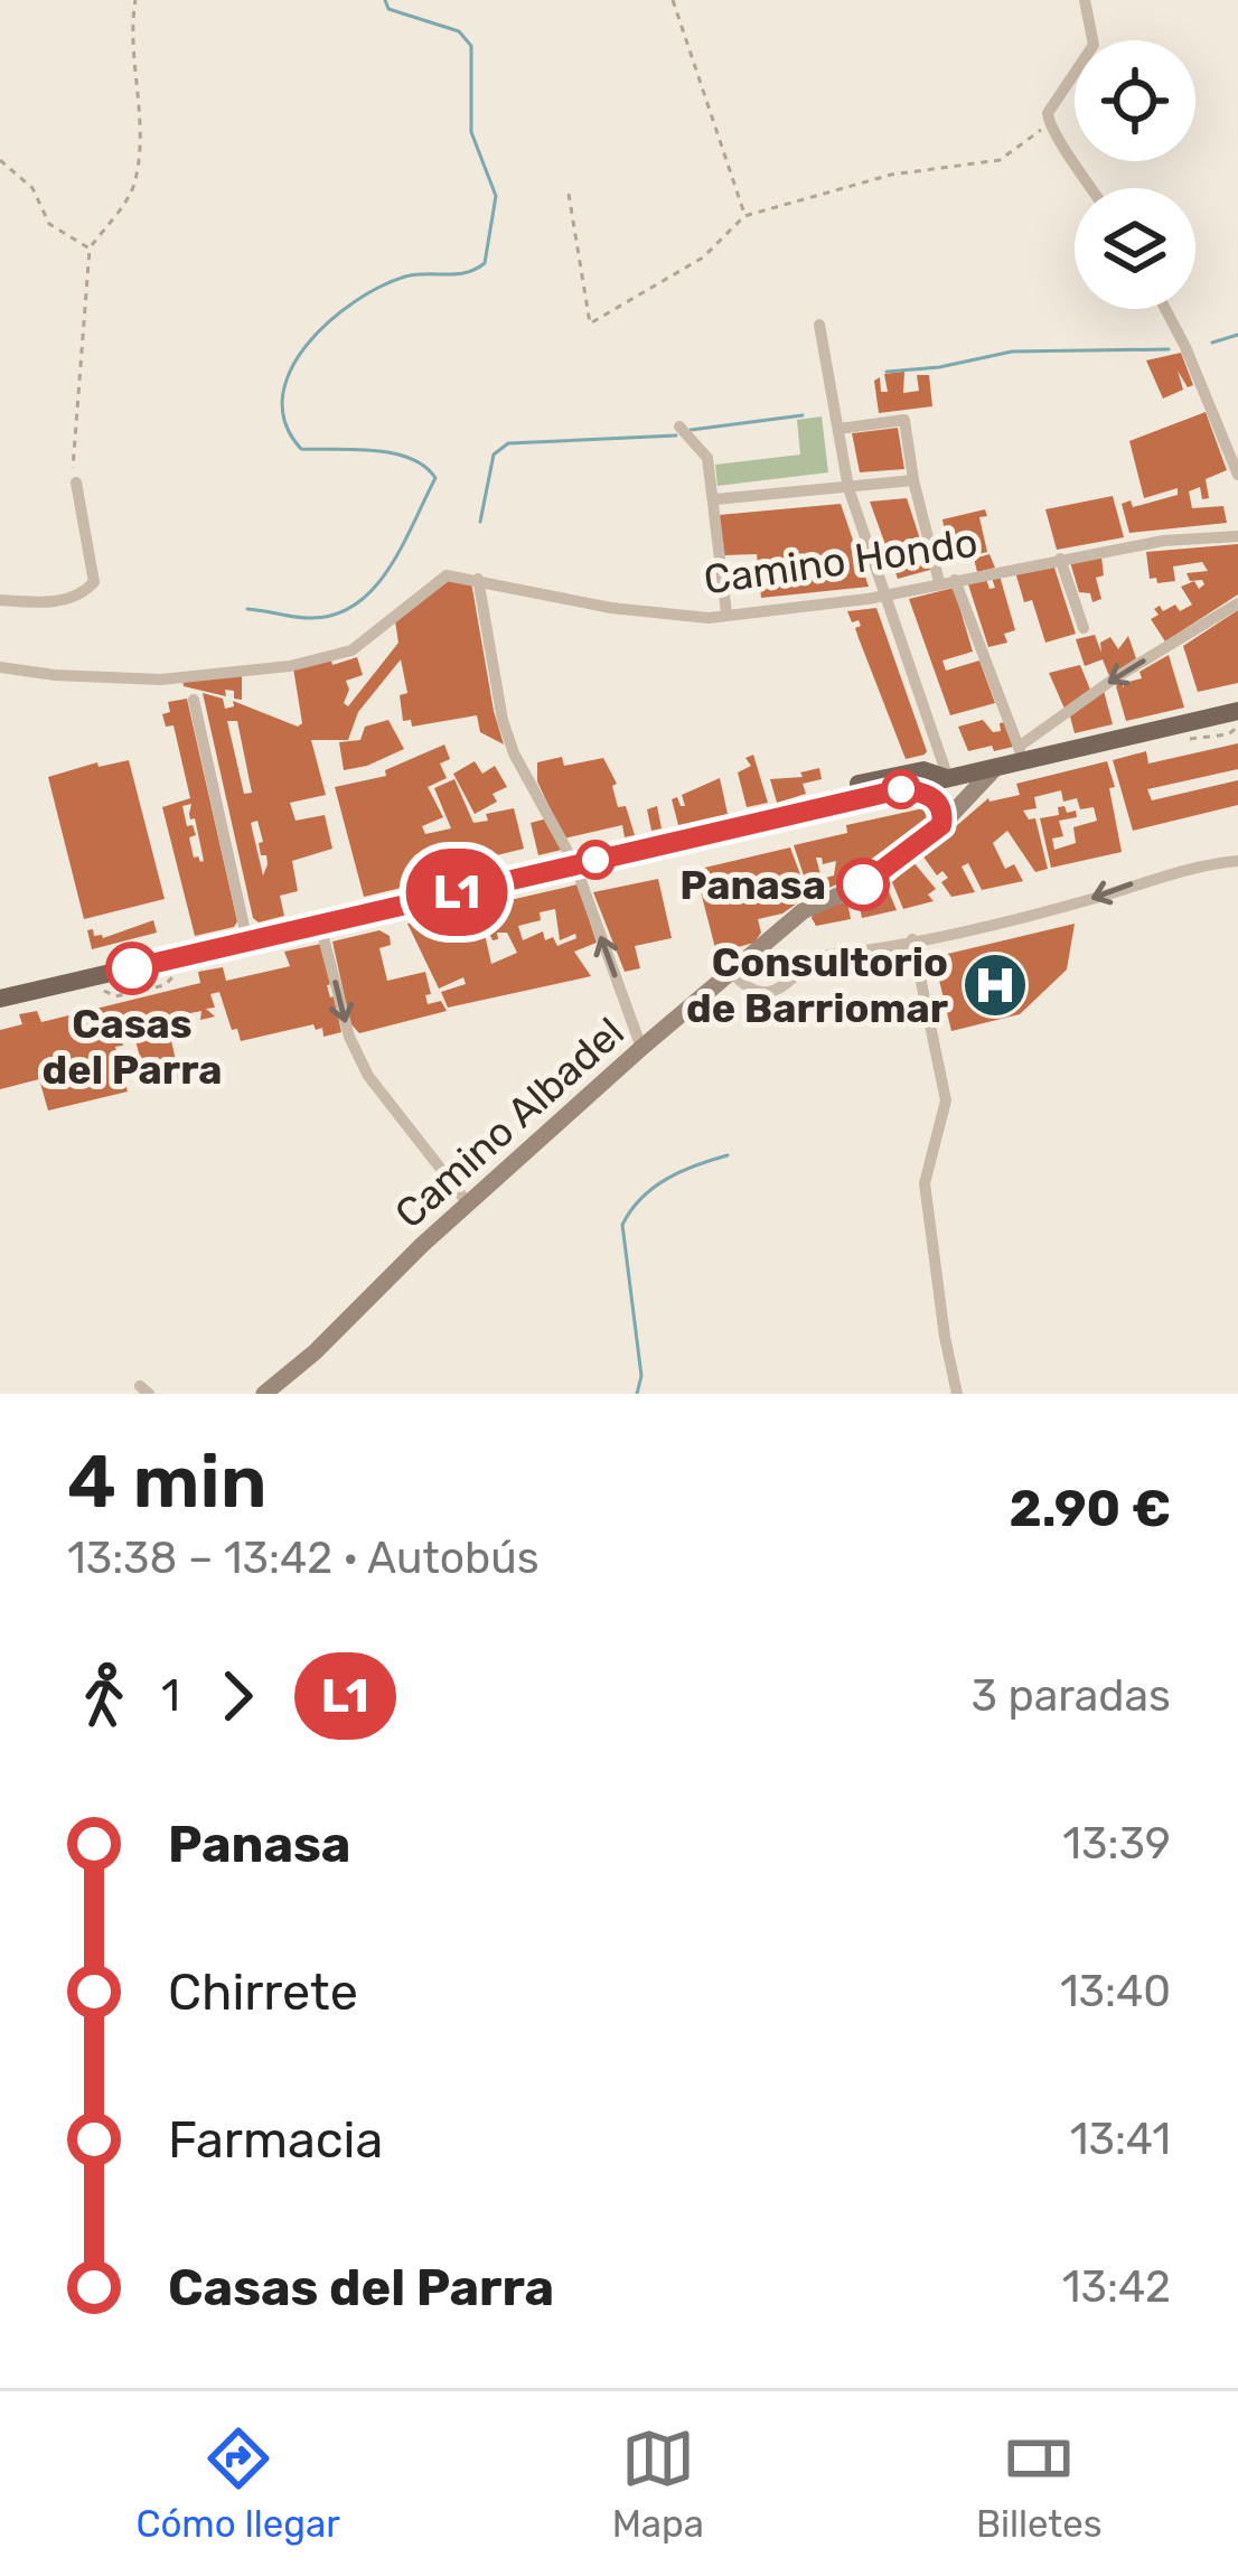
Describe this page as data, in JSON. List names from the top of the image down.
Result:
{
  "streets": {
    "main road": ["Camino Albadel"],
    "street": ["Camino Hondo"]
  },
  "places": {
    "other": ["Panasa", "Casas del Parra"],
    "hospital": ["Consultorio de Barriomar"]
  },
  "lines": ["bus line L1"],
  "page": {
    "on_map": "L1",
    "heading": ["4 min", "13:38 – 13:42 · Autobús", "2.90 €"],
    "legs": ["1", "L1", "3 paradas"],
    "list": [
      {
        "name": "Panasa",
        "value": "13:39"
      },
      {
        "name": "Chirrete",
        "value": "13:40"
      },
      {
        "name": "Farmacia",
        "value": "13:41"
      },
      {
        "name": "Casas del Parra",
        "value": "13:42"
      }
    ],
    "tabs": ["Cómo llegar", "Mapa", "Billetes"]
  }
}
